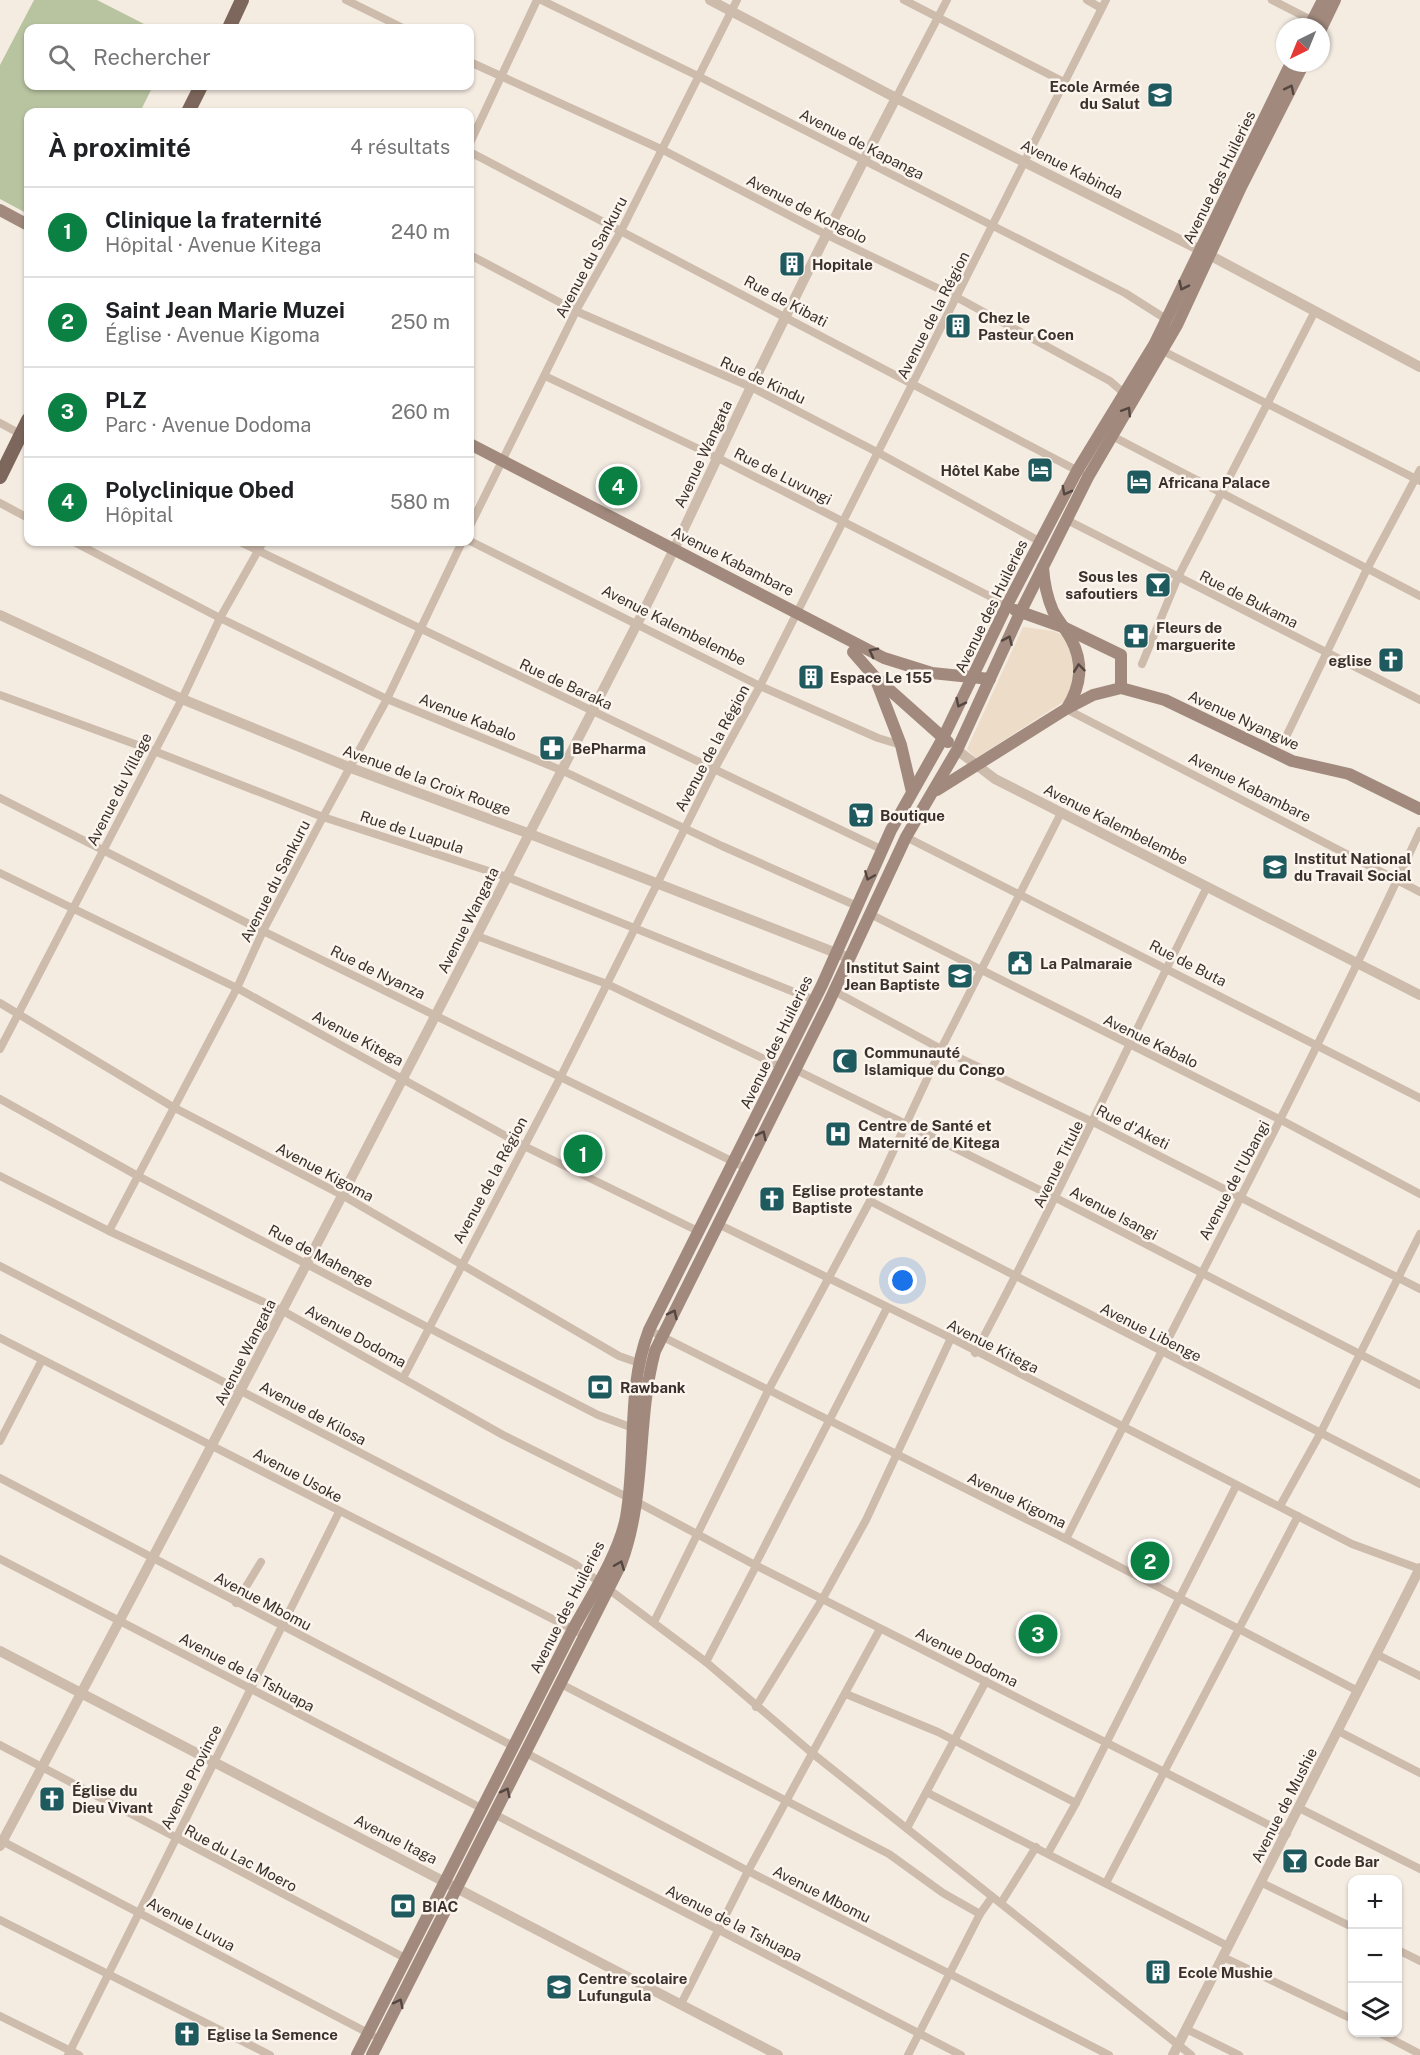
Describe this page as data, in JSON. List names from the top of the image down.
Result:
{
  "streets": {
    "main road": [
      "Avenue des Huileries",
      "Avenue Kabambare",
      "Avenue Kalembelembe",
      "Avenue Nyangwe"
    ],
    "street": [
      "Avenue de Kapanga",
      "Avenue Kabinda",
      "Avenue de Kongolo",
      "Avenue du Sankuru",
      "Rue de Kibati",
      "Avenue de la Région",
      "Rue de Kindu",
      "Avenue Wangata",
      "Rue de Luvungi",
      "Rue de Bukama",
      "Rue de Baraka",
      "Avenue Kabalo",
      "Avenue de la Croix Rouge",
      "Avenue du Village",
      "Rue de Luapula",
      "Rue de Buta",
      "Rue de Nyanza",
      "Avenue Kitega",
      "Rue d'Aketi",
      "Avenue Titule",
      "Avenue Kigoma",
      "Avenue de l'Ubangi",
      "Avenue Isangi",
      "Rue de Mahenge",
      "Avenue Libenge",
      "Avenue Dodoma",
      "Avenue de Kilosa",
      "Avenue Usoke",
      "Avenue Mbomu",
      "Avenue de la Tshuapa",
      "Avenue Province",
      "Avenue de Mushie",
      "Avenue Itaga",
      "Rue du Lac Moero",
      "Avenue Luvua"
    ]
  },
  "crossings": [
    ["Avenue de Kapanga", "Avenue des Huileries"],
    ["Avenue de Kapanga", "Avenue du Sankuru"],
    ["Avenue de Kapanga", "Avenue de la Région"],
    ["Avenue de Kapanga", "Avenue Wangata"],
    ["Avenue Kabinda", "Avenue des Huileries"],
    ["Avenue Kabinda", "Avenue du Sankuru"],
    ["Avenue Kabinda", "Avenue de la Région"],
    ["Avenue Kabinda", "Avenue Wangata"],
    ["Avenue des Huileries", "Avenue de Kongolo"],
    ["Avenue des Huileries", "Rue de Kibati"],
    ["Avenue des Huileries", "Rue de Kindu"],
    ["Avenue des Huileries", "Rue de Luvungi"],
    ["Avenue des Huileries", "Avenue Kabambare"],
    ["Avenue des Huileries", "Rue de Bukama"],
    ["Avenue des Huileries", "Avenue Kalembelembe"],
    ["Avenue des Huileries", "Rue de Baraka"],
    ["Avenue des Huileries", "Avenue Kabalo"],
    ["Avenue des Huileries", "Avenue Nyangwe"],
    ["Avenue des Huileries", "Avenue de la Croix Rouge"],
    ["Avenue des Huileries", "Rue de Luapula"],
    ["Avenue des Huileries", "Rue de Buta"],
    ["Avenue des Huileries", "Rue de Nyanza"],
    ["Avenue des Huileries", "Avenue Kitega"],
    ["Avenue des Huileries", "Rue d'Aketi"],
    ["Avenue des Huileries", "Avenue Kigoma"],
    ["Avenue des Huileries", "Avenue Isangi"],
    ["Avenue des Huileries", "Rue de Mahenge"],
    ["Avenue des Huileries", "Avenue Dodoma"],
    ["Avenue des Huileries", "Avenue de Kilosa"],
    ["Avenue des Huileries", "Avenue Usoke"],
    ["Avenue des Huileries", "Avenue Mbomu"],
    ["Avenue des Huileries", "Avenue de la Tshuapa"],
    ["Avenue des Huileries", "Avenue Itaga"],
    ["Avenue des Huileries", "Rue du Lac Moero"],
    ["Avenue des Huileries", "Avenue Luvua"],
    ["Avenue de Kongolo", "Avenue du Sankuru"],
    ["Avenue de Kongolo", "Avenue de la Région"],
    ["Avenue de Kongolo", "Avenue Wangata"],
    ["Avenue du Sankuru", "Rue de Kibati"],
    ["Avenue du Sankuru", "Rue de Kindu"],
    ["Avenue du Sankuru", "Rue de Luvungi"],
    ["Avenue du Sankuru", "Avenue Kabambare"],
    ["Avenue du Sankuru", "Rue de Baraka"],
    ["Avenue du Sankuru", "Avenue Kabalo"],
    ["Avenue du Sankuru", "Avenue de la Croix Rouge"],
    ["Avenue du Sankuru", "Rue de Luapula"],
    ["Avenue du Sankuru", "Rue de Nyanza"],
    ["Avenue du Sankuru", "Avenue Kitega"],
    ["Avenue du Sankuru", "Avenue Kigoma"],
    ["Avenue du Sankuru", "Rue de Mahenge"],
    ["Avenue du Sankuru", "Avenue Dodoma"],
    ["Rue de Kibati", "Avenue de la Région"],
    ["Rue de Kibati", "Avenue Wangata"],
    ["Avenue de la Région", "Rue de Kindu"],
    ["Avenue de la Région", "Rue de Luvungi"],
    ["Avenue de la Région", "Avenue Kabambare"],
    ["Avenue de la Région", "Avenue Kalembelembe"],
    ["Avenue de la Région", "Rue de Baraka"],
    ["Avenue de la Région", "Avenue Kabalo"],
    ["Avenue de la Région", "Avenue de la Croix Rouge"],
    ["Avenue de la Région", "Rue de Luapula"],
    ["Avenue de la Région", "Rue de Nyanza"],
    ["Avenue de la Région", "Avenue Kitega"],
    ["Avenue de la Région", "Avenue Kigoma"],
    ["Avenue de la Région", "Rue de Mahenge"],
    ["Avenue de la Région", "Avenue Dodoma"],
    ["Rue de Kindu", "Avenue Wangata"],
    ["Avenue Wangata", "Rue de Luvungi"],
    ["Avenue Wangata", "Avenue Kabambare"],
    ["Avenue Wangata", "Avenue Kalembelembe"],
    ["Avenue Wangata", "Rue de Baraka"],
    ["Avenue Wangata", "Avenue Kabalo"],
    ["Avenue Wangata", "Avenue de la Croix Rouge"],
    ["Avenue Wangata", "Rue de Luapula"],
    ["Avenue Wangata", "Rue de Nyanza"],
    ["Avenue Wangata", "Avenue Kitega"],
    ["Avenue Wangata", "Avenue Kigoma"],
    ["Avenue Wangata", "Rue de Mahenge"],
    ["Avenue Wangata", "Avenue Dodoma"],
    ["Avenue Wangata", "Avenue de Kilosa"],
    ["Avenue Wangata", "Avenue Usoke"],
    ["Avenue Wangata", "Avenue Mbomu"],
    ["Avenue Wangata", "Avenue de la Tshuapa"],
    ["Avenue Wangata", "Avenue Itaga"],
    ["Avenue Wangata", "Rue du Lac Moero"],
    ["Avenue Wangata", "Avenue Luvua"],
    ["Avenue Kabambare", "Avenue Kalembelembe"],
    ["Avenue Kabambare", "Avenue Nyangwe"],
    ["Avenue Kabambare", "Avenue de l'Ubangi"],
    ["Avenue Kalembelembe", "Avenue Nyangwe"],
    ["Avenue Kalembelembe", "Avenue Titule"],
    ["Avenue Kalembelembe", "Avenue de l'Ubangi"],
    ["Rue de Baraka", "Avenue du Village"],
    ["Avenue Kabalo", "Avenue du Village"],
    ["Avenue Kabalo", "Avenue Titule"],
    ["Avenue Kabalo", "Avenue de l'Ubangi"],
    ["Avenue de la Croix Rouge", "Avenue du Village"],
    ["Avenue du Village", "Rue de Luapula"],
    ["Avenue du Village", "Rue de Nyanza"],
    ["Avenue du Village", "Avenue Kitega"],
    ["Avenue du Village", "Avenue Kigoma"],
    ["Rue de Buta", "Avenue Titule"],
    ["Rue de Buta", "Avenue de l'Ubangi"],
    ["Avenue Kitega", "Avenue Titule"],
    ["Avenue Kitega", "Avenue de l'Ubangi"],
    ["Avenue Kitega", "Avenue de Mushie"],
    ["Rue d'Aketi", "Avenue Titule"],
    ["Rue d'Aketi", "Avenue de l'Ubangi"],
    ["Avenue Titule", "Avenue Isangi"],
    ["Avenue Titule", "Avenue Libenge"],
    ["Avenue Kigoma", "Avenue de l'Ubangi"],
    ["Avenue Kigoma", "Avenue de Mushie"],
    ["Avenue de l'Ubangi", "Avenue Isangi"],
    ["Avenue de l'Ubangi", "Avenue Libenge"],
    ["Avenue Dodoma", "Avenue de Mushie"],
    ["Avenue de Kilosa", "Avenue de Mushie"],
    ["Avenue Usoke", "Avenue Province"],
    ["Avenue Mbomu", "Avenue Province"],
    ["Avenue de la Tshuapa", "Avenue Province"],
    ["Avenue Province", "Avenue Itaga"],
    ["Avenue Province", "Rue du Lac Moero"],
    ["Avenue Province", "Avenue Luvua"]
  ],
  "places": {
    "school or university": [
      "Ecole Armée du Salut",
      "Institut National du Travail Social",
      "Institut Saint Jean Baptiste",
      "Centre scolaire Lufungula"
    ],
    "building": [
      "Hopitale",
      "Chez le Pasteur Coen",
      "Espace Le 155",
      "Ecole Mushie"
    ],
    "hotel": ["Hôtel Kabe", "Africana Palace"],
    "bar": ["Sous les safoutiers", "Code Bar"],
    "pharmacy": ["Fleurs de marguerite", "BePharma"],
    "church": [
      "eglise",
      "Eglise protestante Baptiste",
      "Église du Dieu Vivant",
      "Eglise la Semence"
    ],
    "supermarket": ["Boutique"],
    "public building": ["La Palmaraie"],
    "mosque": ["Communauté Islamique du Congo"],
    "hospital": ["Centre de Santé et Maternité de Kitega"],
    "bank": ["Rawbank", "BIAC"]
  },
  "north": "bottom left",
  "page": {
    "search": "Rechercher",
    "heading": ["À proximité", "4 résultats"],
    "list": [
      {
        "mark": "1",
        "name": "Clinique la fraternité",
        "note": "Hôpital · Avenue Kitega",
        "value": "240 m"
      },
      {
        "mark": "2",
        "name": "Saint Jean Marie Muzei",
        "note": "Église · Avenue Kigoma",
        "value": "250 m"
      },
      {
        "mark": "3",
        "name": "PLZ",
        "note": "Parc · Avenue Dodoma",
        "value": "260 m"
      },
      {
        "mark": "4",
        "name": "Polyclinique Obed",
        "note": "Hôpital",
        "value": "580 m"
      }
    ],
    "pins": [
      "4",
      "1",
      "2",
      "3"
    ],
    "map_buttons": ["+", "−"]
  }
}
